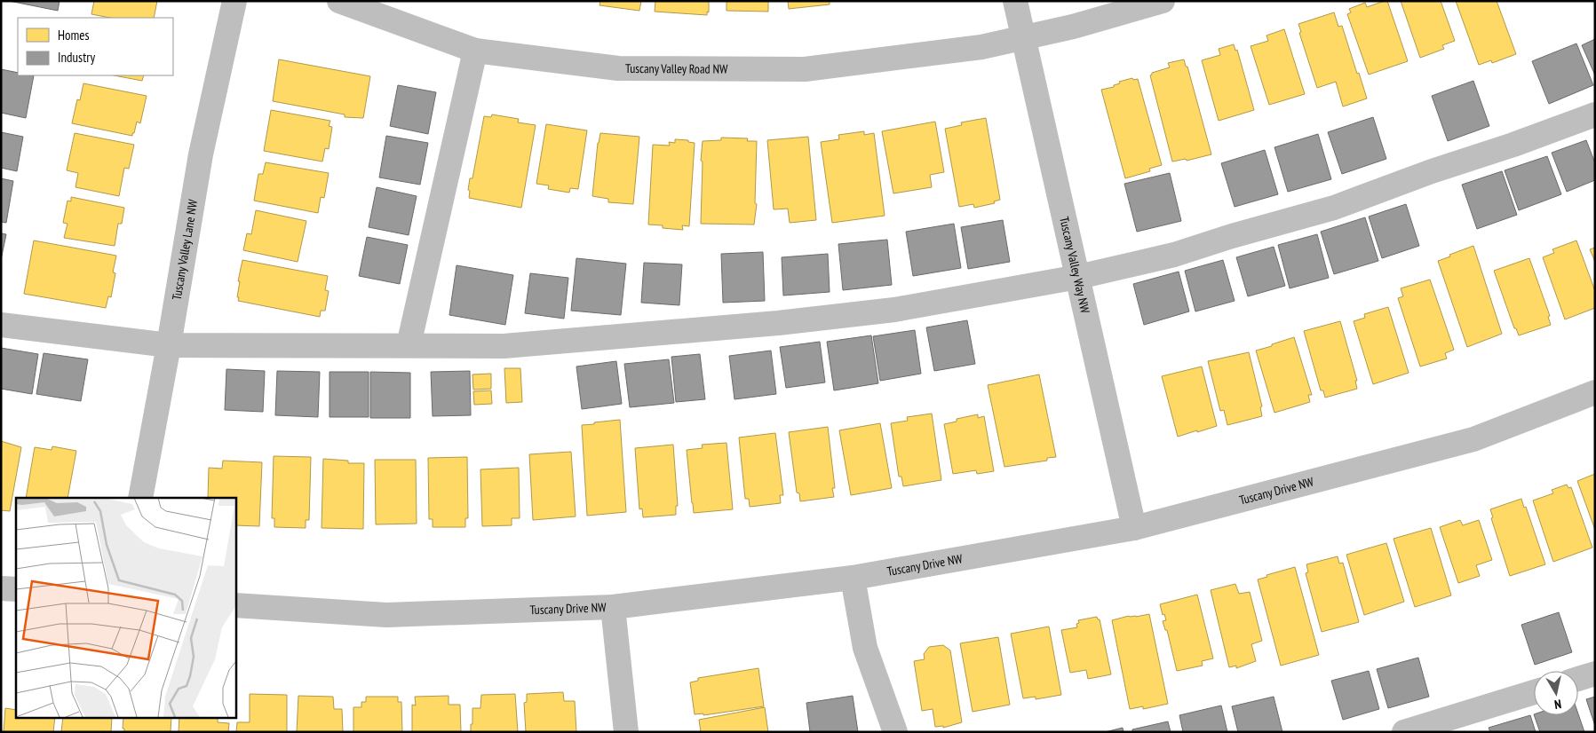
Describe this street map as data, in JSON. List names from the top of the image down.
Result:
{
  "streets": {
    "street": [
      "Tuscany Valley Road NW",
      "Tuscany Valley Lane NW",
      "Tuscany Valley Way NW",
      "Tuscany Drive NW"
    ]
  },
  "crossings": [
    ["Tuscany Valley Road NW", "Tuscany Valley Way NW"],
    ["Tuscany Valley Way NW", "Tuscany Drive NW"]
  ],
  "legend": ["Homes", "Industry"],
  "north": "bottom"
}
